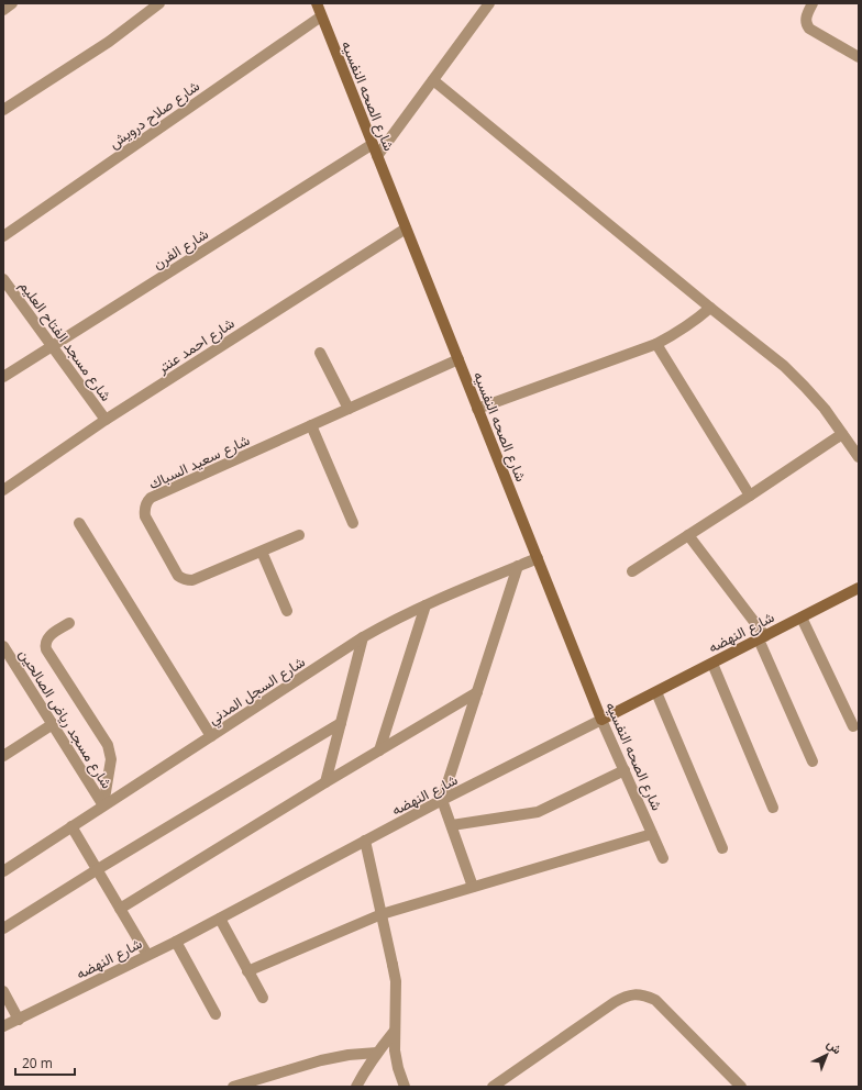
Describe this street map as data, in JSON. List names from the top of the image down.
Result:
{
  "streets": {
    "main road": ["شارع الصحه النفسيه", "شارع النهضه"],
    "street": [
      "شارع صلاح درويش",
      "شارع الفرن",
      "شارع مسجد الفتاح العليم",
      "شارع احمد عنتر",
      "شارع سعيد السباك",
      "شارع السجل المدني",
      "شارع مسجد رياض الصالحين"
    ]
  },
  "crossings": [
    ["شارع الصحه النفسيه", "شارع صلاح درويش"],
    ["شارع الصحه النفسيه", "شارع الفرن"],
    ["شارع الصحه النفسيه", "شارع احمد عنتر"],
    ["شارع الصحه النفسيه", "شارع سعيد السباك"],
    ["شارع الصحه النفسيه", "شارع النهضه"],
    ["شارع الصحه النفسيه", "شارع السجل المدني"],
    ["شارع الفرن", "شارع مسجد الفتاح العليم"],
    ["شارع مسجد الفتاح العليم", "شارع احمد عنتر"],
    ["شارع السجل المدني", "شارع مسجد رياض الصالحين"]
  ],
  "scale_bar": "20 m",
  "north": "top right"
}
